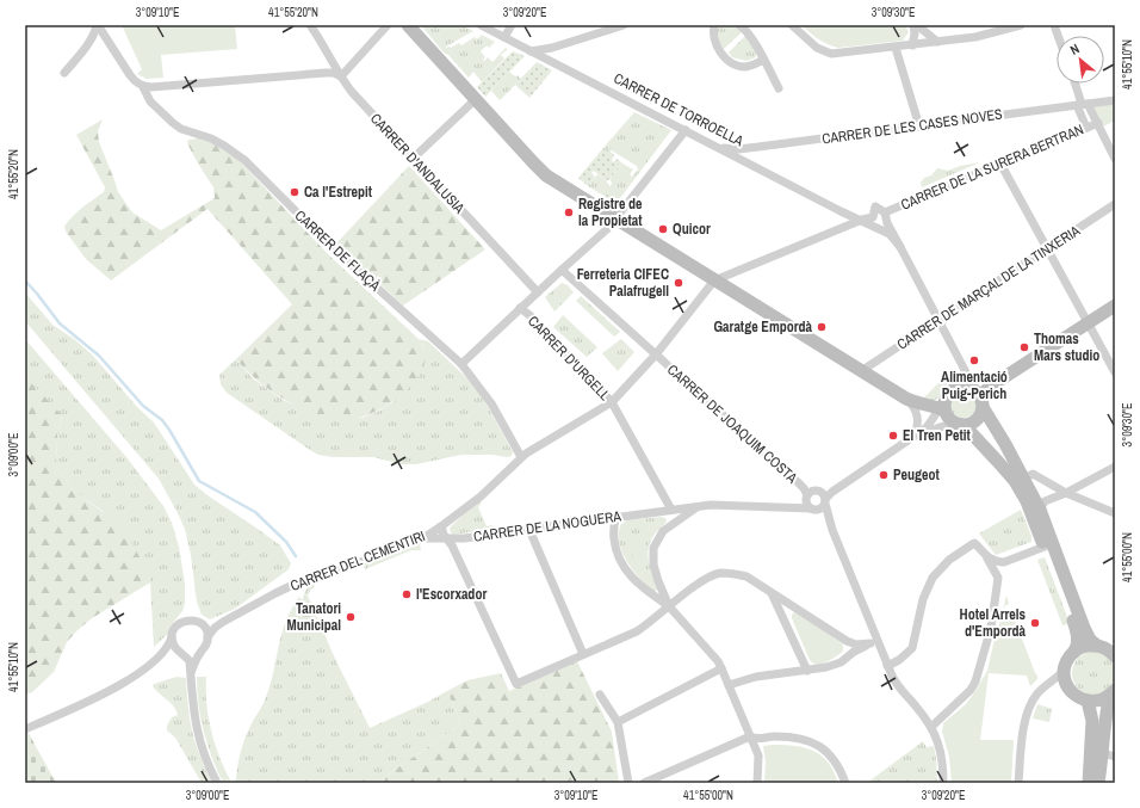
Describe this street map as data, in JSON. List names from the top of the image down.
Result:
{
  "streets": {
    "street": [
      "CARRER DE TORROELLA",
      "CARRER DE LES CASES NOVES",
      "CARRER D'ANDALUSIA",
      "CARRER DE LA SURERA BERTRAN",
      "CARRER DE FLAÇÀ",
      "CARRER DE MARÇAL DE LA TINXERIA",
      "CARRER D'URGELL",
      "CARRER DE JOAQUIM COSTA",
      "CARRER DE LA NOGUERA",
      "CARRER DEL CEMENTIRI"
    ]
  },
  "crossings": [
    ["CARRER DE TORROELLA", "CARRER DE LES CASES NOVES"],
    ["CARRER DE TORROELLA", "CARRER DE LA SURERA BERTRAN"],
    ["CARRER DE TORROELLA", "CARRER DE MARÇAL DE LA TINXERIA"],
    ["CARRER DE FLAÇÀ", "CARRER DEL CEMENTIRI"],
    ["CARRER D'URGELL", "CARRER DE LA NOGUERA"],
    ["CARRER D'URGELL", "CARRER DEL CEMENTIRI"],
    ["CARRER DE JOAQUIM COSTA", "CARRER DE LA NOGUERA"],
    ["CARRER DE JOAQUIM COSTA", "CARRER DEL CEMENTIRI"],
    ["CARRER DE LA NOGUERA", "CARRER DEL CEMENTIRI"]
  ],
  "places": [
    "Ca l'Estrepit",
    "Registre de la Propietat",
    "Quicor",
    "Ferreteria CIFEC Palafrugell",
    "Garatge Empordà",
    "Thomas Mars studio",
    "Alimentació Puig-Perich",
    "El Tren Petit",
    "Peugeot",
    "l'Escorxador",
    "Tanatori Municipal",
    "Hotel Arrels d'Empordà"
  ],
  "north": "top left",
  "coordinates": [
    "3°09'10\"E",
    "41°55'20\"N",
    "3°09'20\"E",
    "3°09'30\"E",
    "41°55'10\"N",
    "3°09'00\"E",
    "41°55'00\"N"
  ]
}
